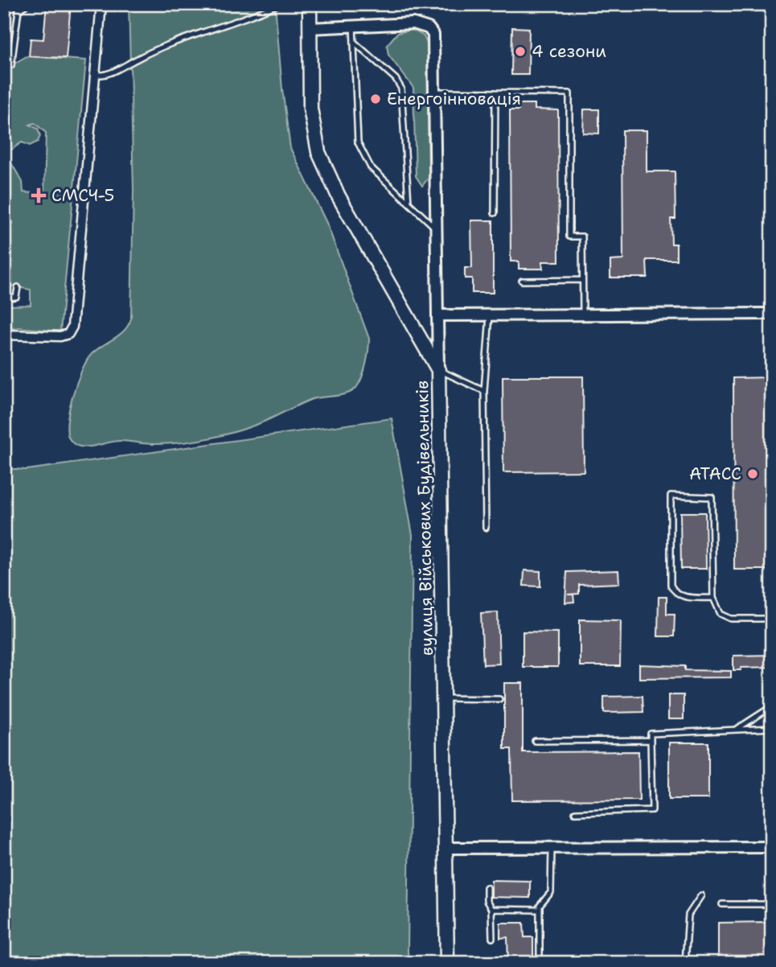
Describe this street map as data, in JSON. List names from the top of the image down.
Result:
{
  "streets": {
    "main road": ["вулиця Військових Будівельників"]
  },
  "places": {
    "other": ["4 сезони", "Енергоінновація", "АТАСС"],
    "health": ["СМСЧ-5"]
  }
}
